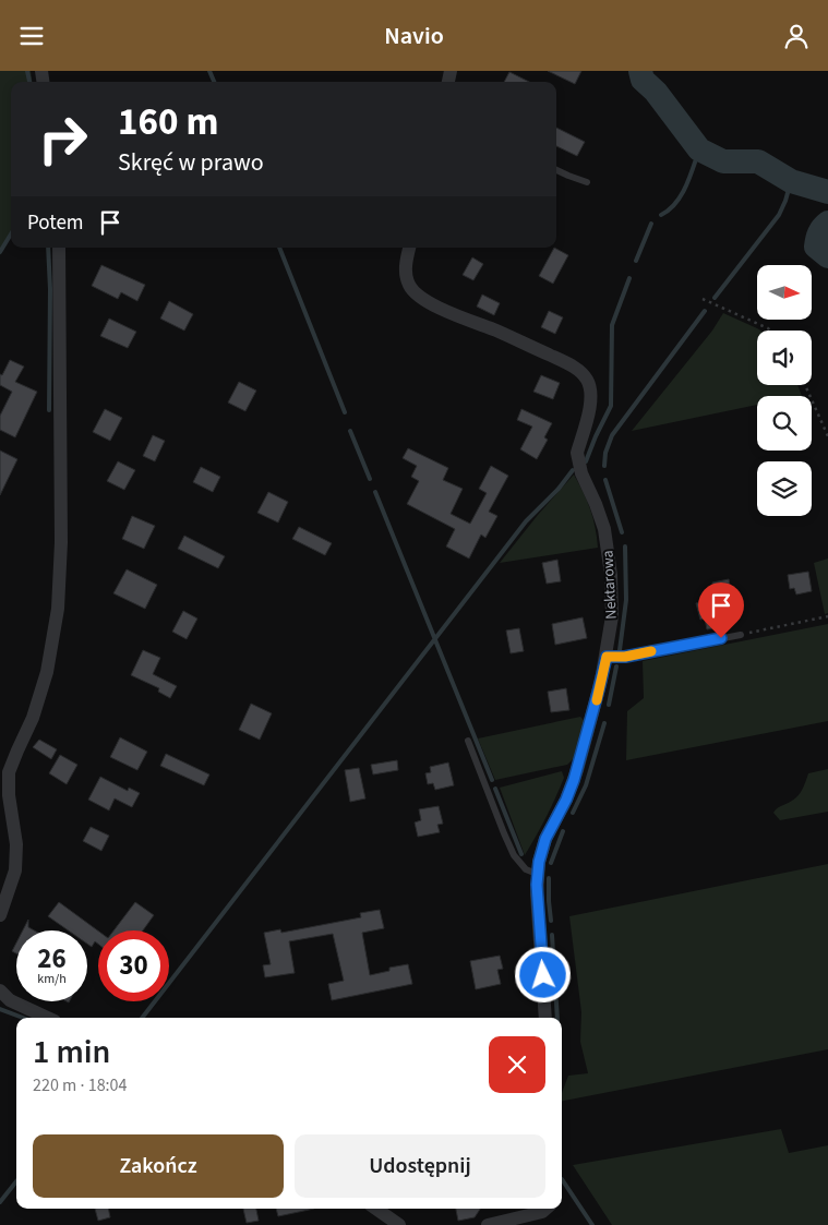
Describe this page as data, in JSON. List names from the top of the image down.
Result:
{
  "streets": {
    "street": ["Nektarowa"]
  },
  "north": "right",
  "page": {
    "header": "Navio",
    "turn": ["160 m", "Skręć w prawo"],
    "then": "Potem",
    "speed": "26 km/h",
    "limit": "30",
    "heading": ["1 min", "220 m · 18:04"],
    "buttons": ["Zakończ", "Udostępnij"]
  }
}
